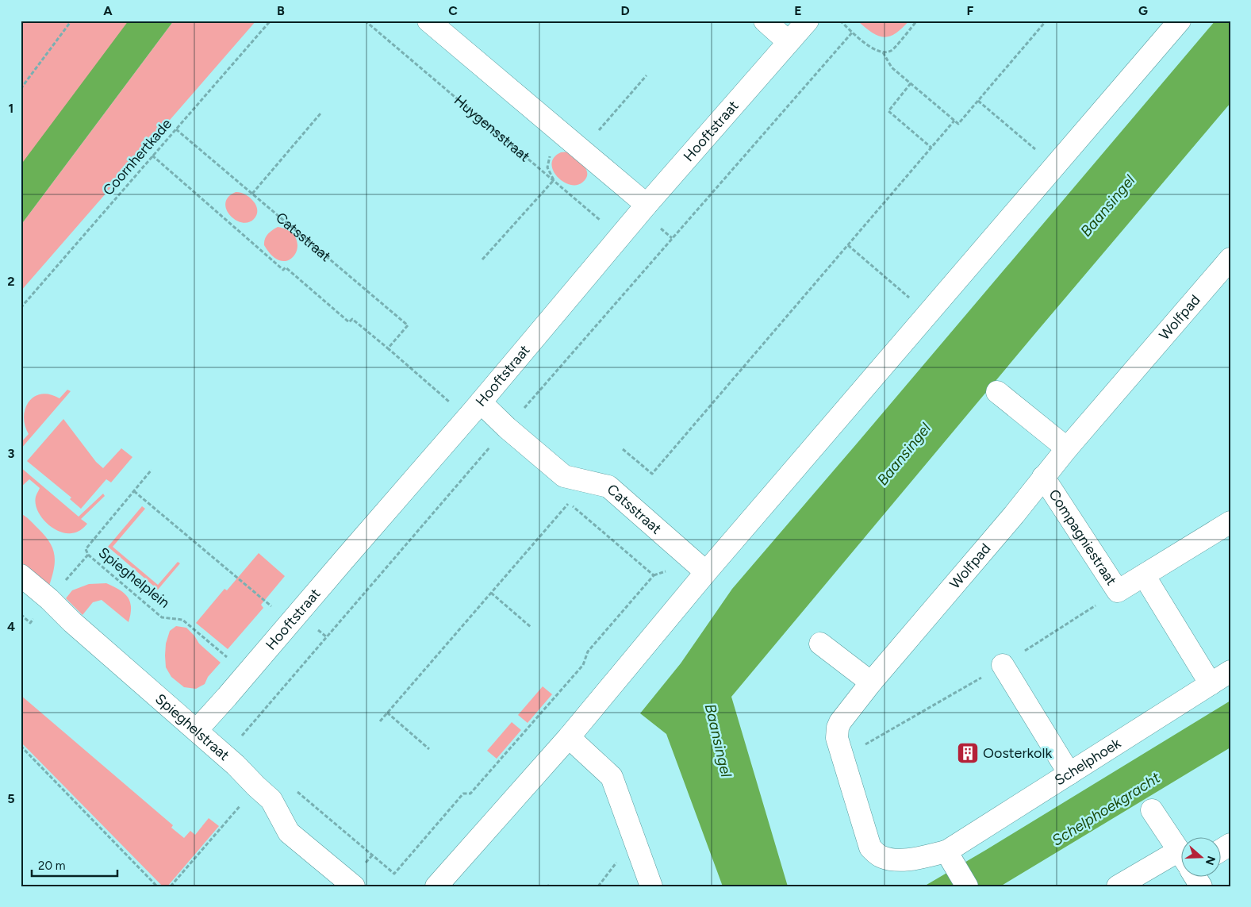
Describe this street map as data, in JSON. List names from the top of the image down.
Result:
{
  "streets": {
    "street": [
      "Hooftstraat",
      "Catsstraat",
      "Wolfpad",
      "Compagniestraat",
      "Spieghelstraat",
      "Schelphoek"
    ],
    "path": ["Huygensstraat", "Coornhertkade", "Spieghelplein"]
  },
  "crossings": [
    ["Huygensstraat", "Hooftstraat"],
    ["Hooftstraat", "Catsstraat"],
    ["Hooftstraat", "Spieghelstraat"],
    ["Coornhertkade", "Catsstraat"],
    ["Wolfpad", "Compagniestraat"],
    ["Wolfpad", "Schelphoek"],
    ["Spieghelplein", "Spieghelstraat"]
  ],
  "water": ["Baansingel", "Schelphoekgracht"],
  "places": {
    "building": ["Oosterkolk"]
  },
  "scale_bar": "20 m",
  "north": "right",
  "grid": {
    "columns": [
      "A",
      "B",
      "C",
      "D",
      "E",
      "F",
      "G"
    ],
    "rows": [
      "1",
      "2",
      "3",
      "4",
      "5"
    ]
  }
}
